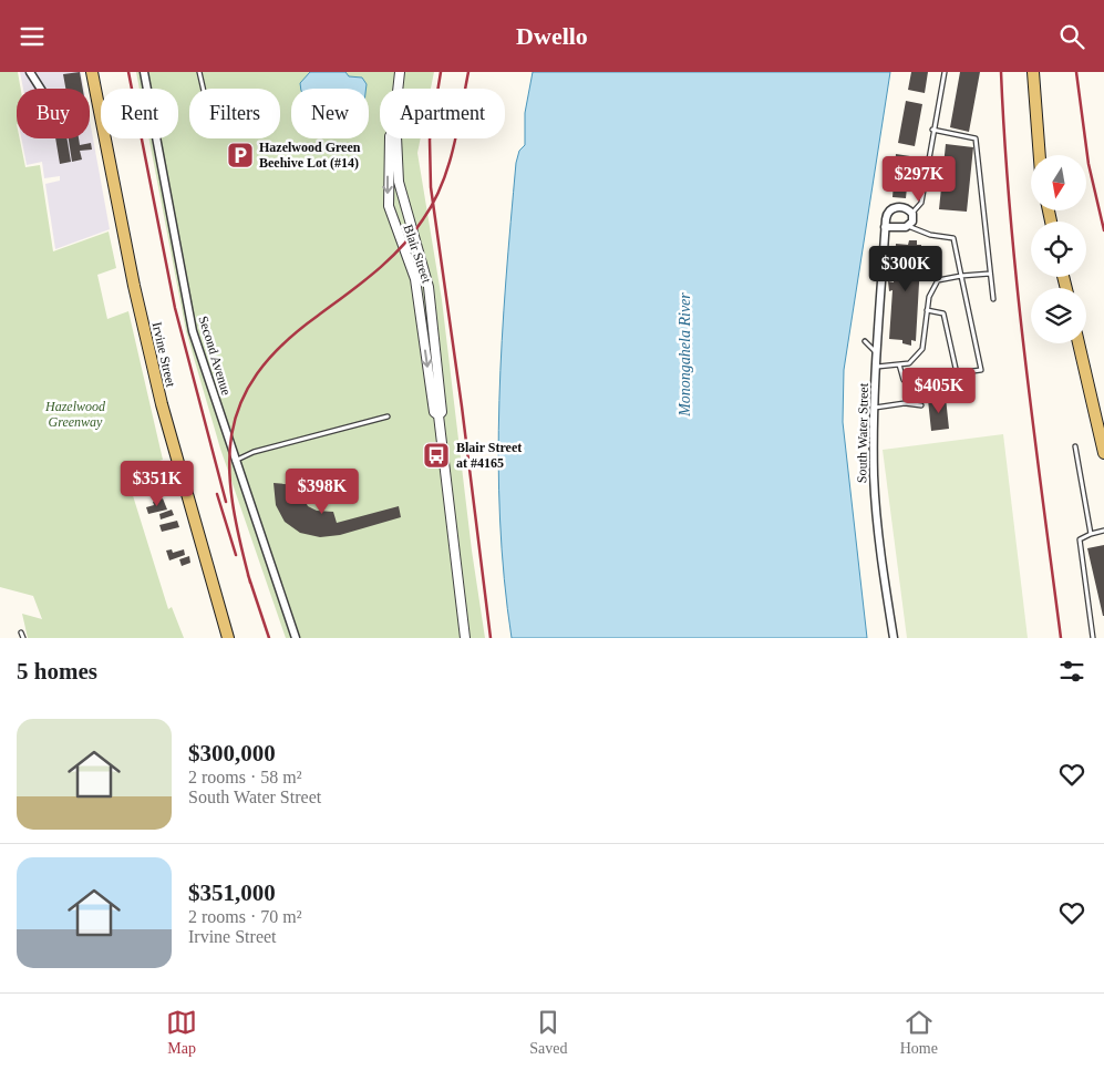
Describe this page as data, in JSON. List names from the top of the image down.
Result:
{
  "streets": {
    "main road": ["Irvine Street"],
    "street": ["Blair Street", "Second Avenue", "South Water Street"]
  },
  "water": ["Monongahela River"],
  "parks": ["Hazelwood Greenway"],
  "places": {
    "parking": ["Hazelwood Green Beehive Lot (#14)"],
    "bus stop": ["Blair Street at #4165"]
  },
  "north": "bottom",
  "page": {
    "header": "Dwello",
    "chip": [
      "Buy",
      "Rent",
      "Filters",
      "New",
      "Apartment"
    ],
    "price": [
      "$297K",
      "$300K",
      "$405K",
      "$351K",
      "$398K"
    ],
    "heading": "5 homes",
    "list": [
      {
        "name": "$300,000",
        "note": "2 rooms · 58 m² · South Water Street"
      },
      {
        "name": "$351,000",
        "note": "2 rooms · 70 m² · Irvine Street"
      }
    ],
    "tabs": ["Map", "Saved", "Home"]
  }
}
